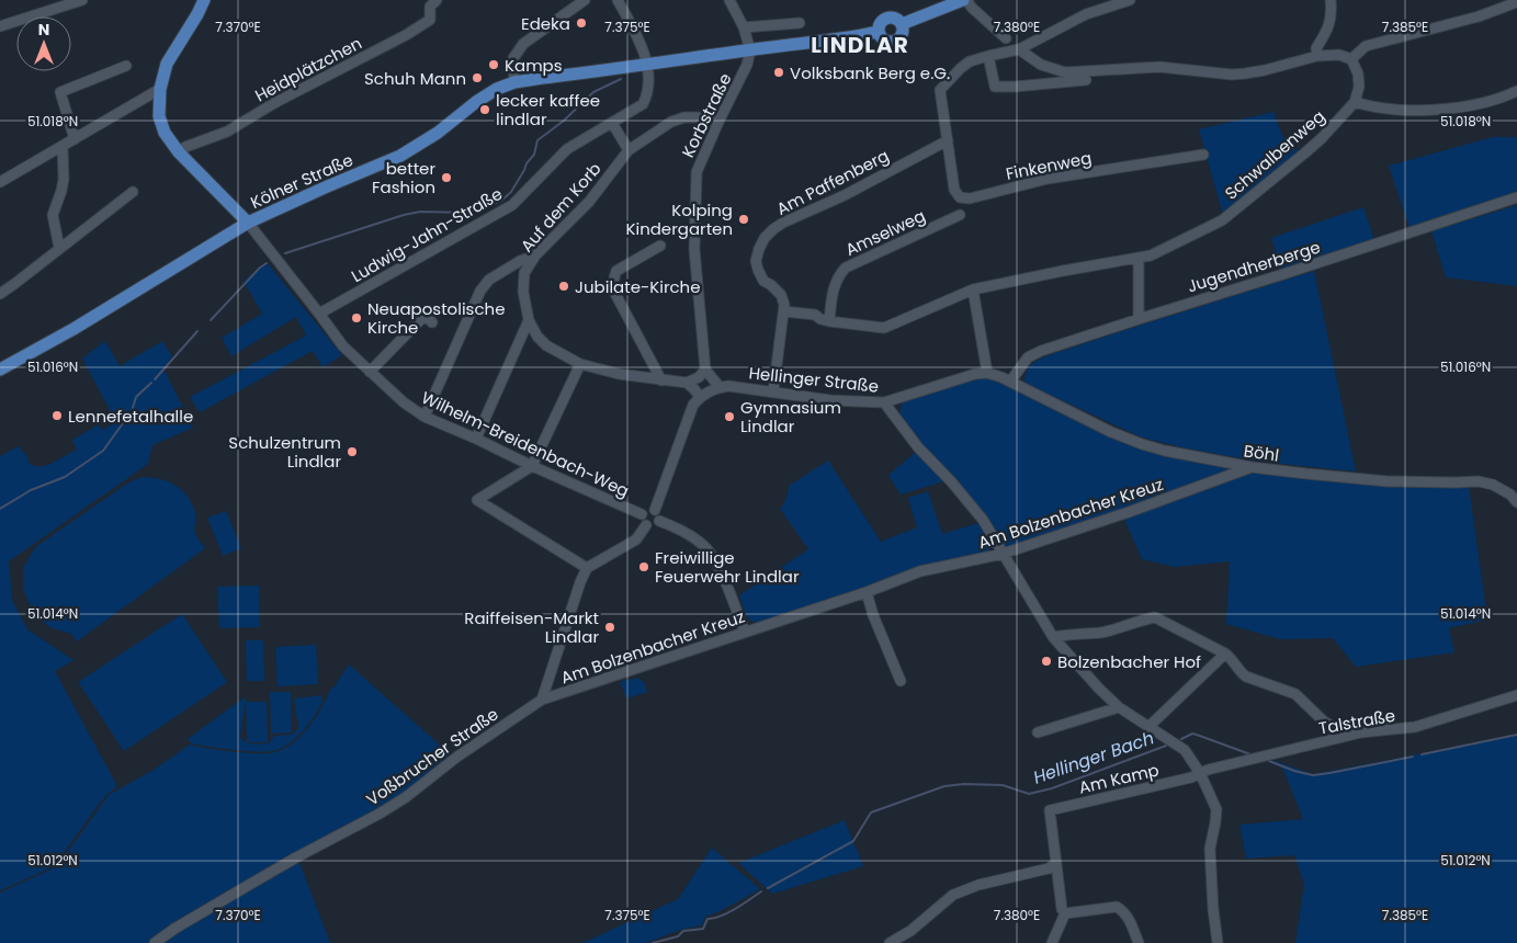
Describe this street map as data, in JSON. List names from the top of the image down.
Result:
{
  "streets": {
    "main road": ["Kölner Straße"],
    "street": [
      "Heidplätzchen",
      "Korbstraße",
      "Schwalbenweg",
      "Finkenweg",
      "Am Paffenberg",
      "Auf dem Korb",
      "Amselweg",
      "Ludwig-Jahn-Straße",
      "Jugendherberge",
      "Hellinger Straße",
      "Wilhelm-Breidenbach-Weg",
      "Böhl",
      "Am Bolzenbacher Kreuz",
      "Talstraße",
      "Voßbrucher Straße",
      "Am Kamp"
    ]
  },
  "crossings": [
    ["Korbstraße", "Kölner Straße"],
    ["Korbstraße", "Auf dem Korb"],
    ["Schwalbenweg", "Am Paffenberg"],
    ["Schwalbenweg", "Amselweg"],
    ["Finkenweg", "Am Paffenberg"],
    ["Kölner Straße", "Ludwig-Jahn-Straße"],
    ["Kölner Straße", "Wilhelm-Breidenbach-Weg"],
    ["Ludwig-Jahn-Straße", "Wilhelm-Breidenbach-Weg"],
    ["Jugendherberge", "Böhl"],
    ["Böhl", "Am Bolzenbacher Kreuz"],
    ["Am Bolzenbacher Kreuz", "Voßbrucher Straße"],
    ["Talstraße", "Am Kamp"]
  ],
  "districts": ["LINDLAR"],
  "water": ["Hellinger Bach"],
  "places": [
    "Edeka",
    "Kamps",
    "Volksbank Berg e.G.",
    "Schuh Mann",
    "lecker kaffee lindlar",
    "better Fashion",
    "Kolping Kindergarten",
    "Jubilate-Kirche",
    "Neuapostolische Kirche",
    "Lennefetalhalle",
    "Gymnasium Lindlar",
    "Schulzentrum Lindlar",
    "Freiwillige Feuerwehr Lindlar",
    "Raiffeisen-Markt Lindlar",
    "Bolzenbacher Hof"
  ],
  "north": "top",
  "coordinates": [
    "7.370°E",
    "7.375°E",
    "7.380°E",
    "7.385°E",
    "51.018°N",
    "51.016°N",
    "51.014°N",
    "51.012°N"
  ]
}
